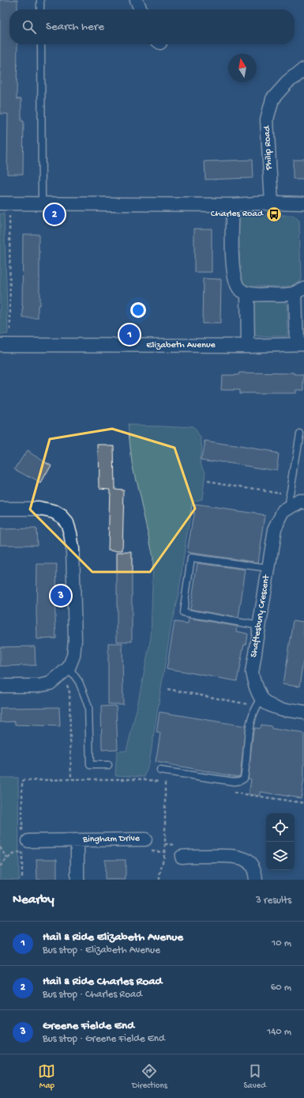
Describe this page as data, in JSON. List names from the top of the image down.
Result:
{
  "streets": {
    "street": [
      "Philip Road",
      "Elizabeth Avenue",
      "Shaftesbury Crescent",
      "Bingham Drive"
    ]
  },
  "places": {
    "bus stop": ["Charles Road"]
  },
  "north": "top",
  "page": {
    "search": "Search here",
    "pins": ["2", "1", "3"],
    "heading": ["Nearby", "3 results"],
    "list": [
      {
        "mark": "1",
        "name": "Hail & Ride Elizabeth Avenue",
        "note": "Bus stop · Elizabeth Avenue",
        "value": "10 m"
      },
      {
        "mark": "2",
        "name": "Hail & Ride Charles Road",
        "note": "Bus stop · Charles Road",
        "value": "60 m"
      },
      {
        "mark": "3",
        "name": "Greene Fielde End",
        "note": "Bus stop · Greene Fielde End",
        "value": "140 m"
      }
    ],
    "nav": ["Map", "Directions", "Saved"]
  }
}
